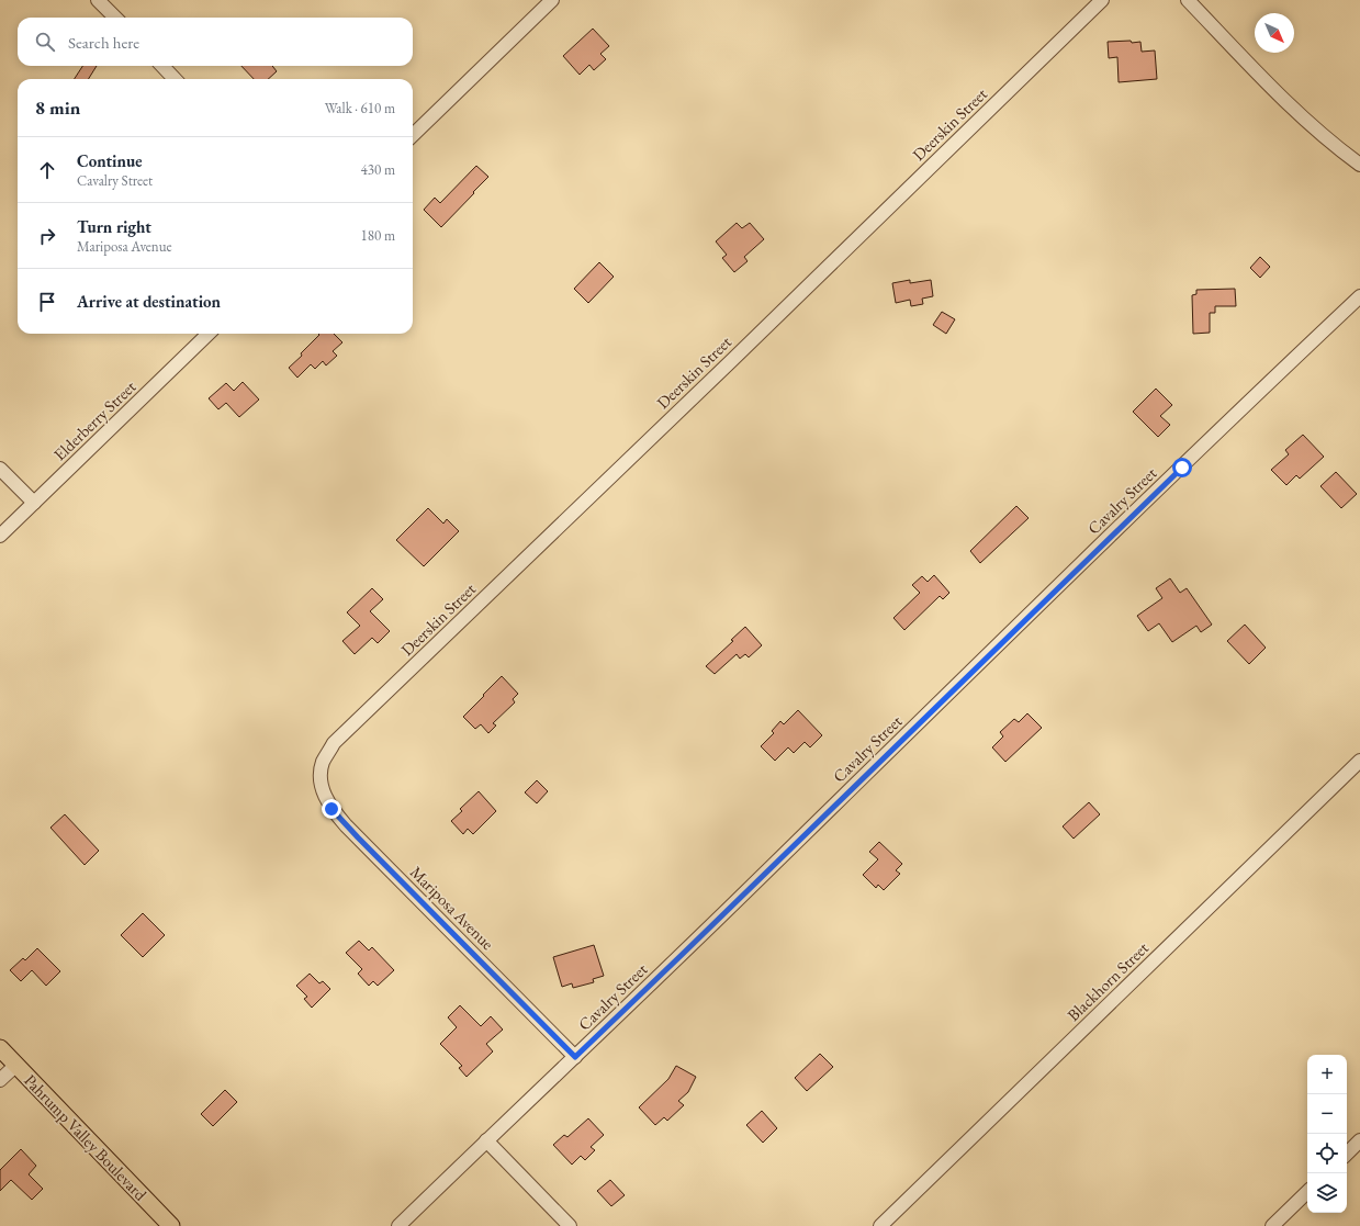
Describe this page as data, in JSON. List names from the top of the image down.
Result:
{
  "streets": {
    "main road": ["Pahrump Valley Boulevard"],
    "street": [
      "Deerskin Street",
      "Elderberry Street",
      "Cavalry Street",
      "Mariposa Avenue",
      "Blackhorn Street"
    ]
  },
  "crossings": [
    ["Deerskin Street", "Mariposa Avenue"],
    ["Cavalry Street", "Mariposa Avenue"]
  ],
  "north": "bottom right",
  "page": {
    "search": "Search here",
    "heading": ["8 min", "Walk · 610 m"],
    "list": [
      ["Continue", "Cavalry Street", "430 m"],
      ["Turn right", "Mariposa Avenue", "180 m"],
      "Arrive at destination"
    ],
    "map_buttons": ["+", "−"]
  }
}
